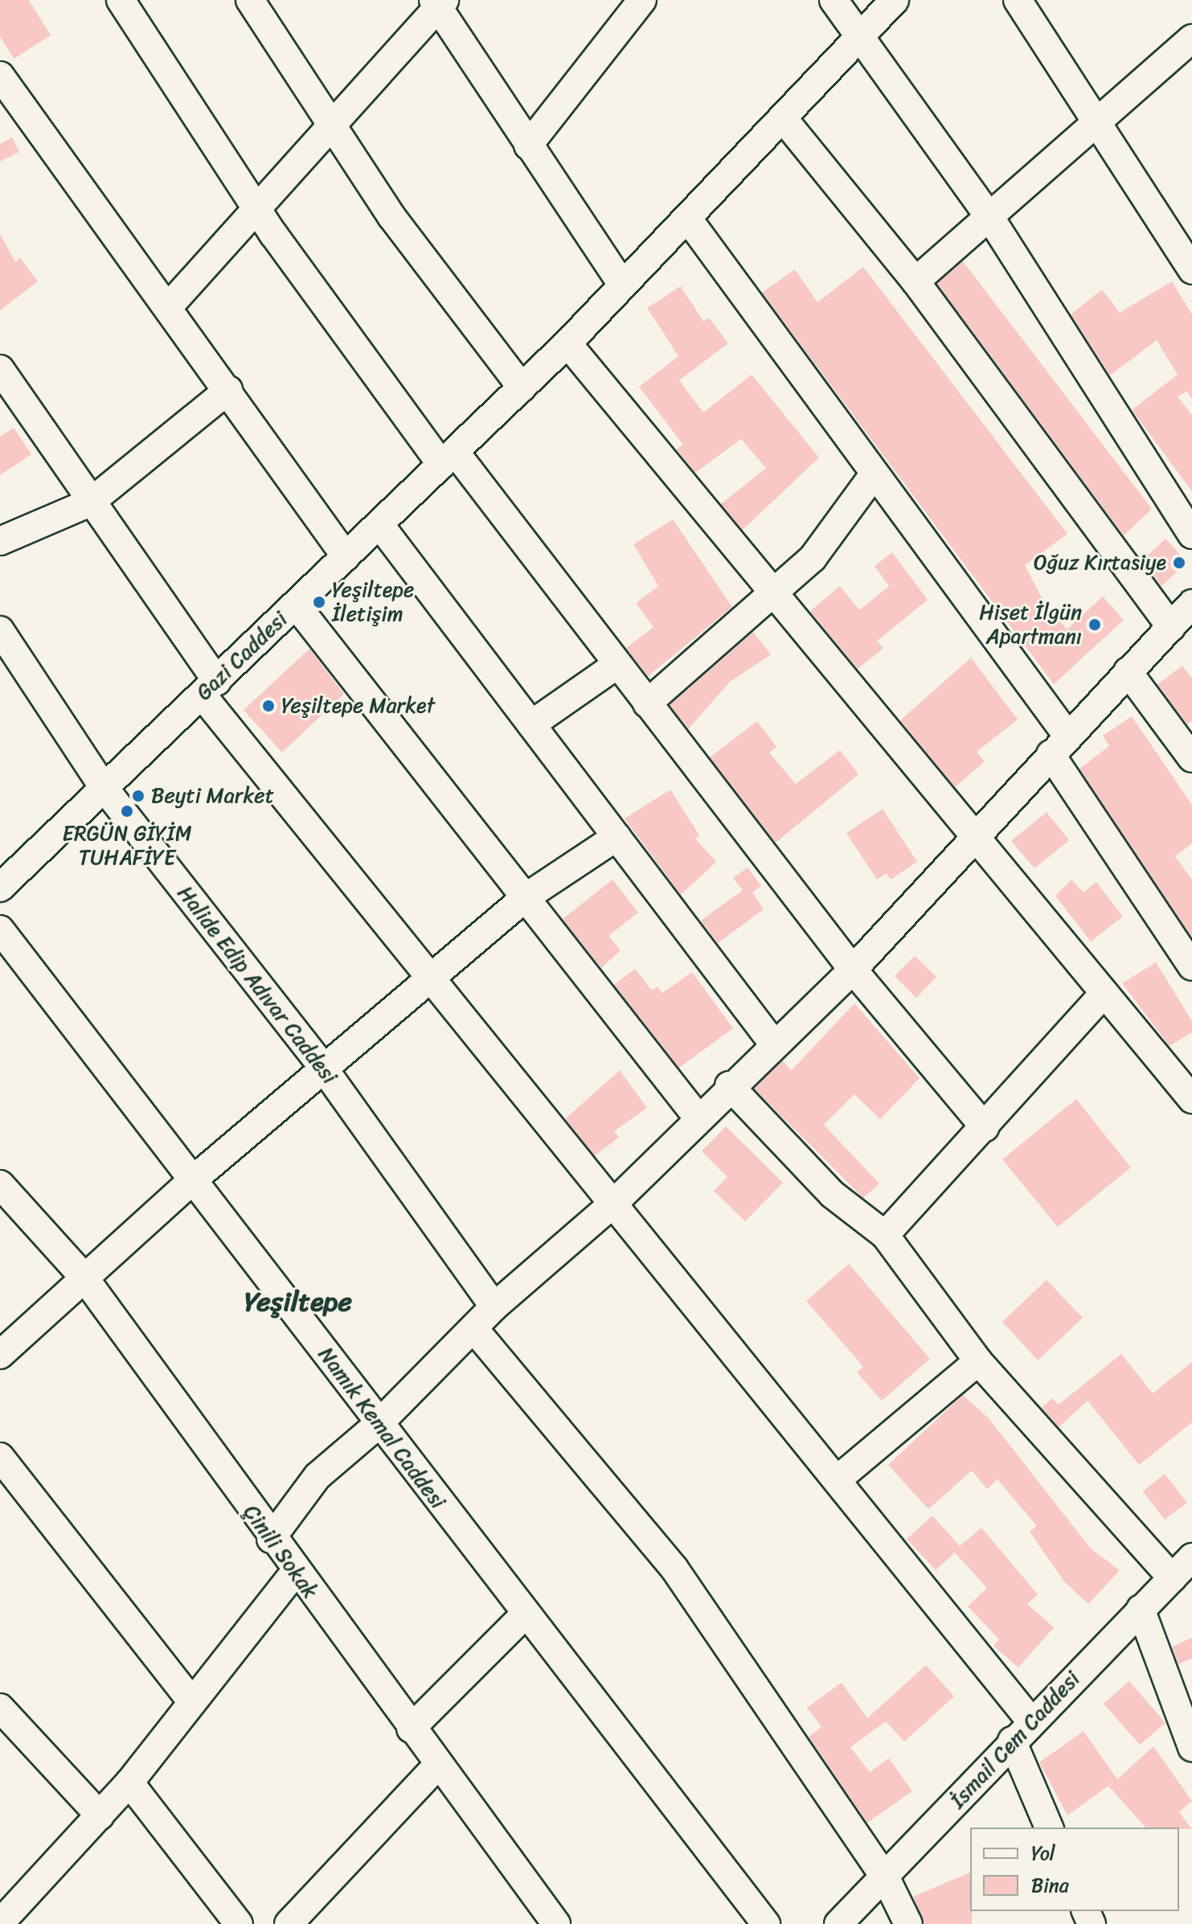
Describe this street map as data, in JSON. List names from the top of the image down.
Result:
{
  "streets": {
    "street": [
      "Gazi Caddesi",
      "Halide Edip Adıvar Caddesi",
      "Namık Kemal Caddesi",
      "Çinili Sokak",
      "İsmail Cem Caddesi"
    ]
  },
  "crossings": [
    ["Gazi Caddesi", "Halide Edip Adıvar Caddesi"]
  ],
  "districts": ["Yeşiltepe"],
  "places": [
    "Oğuz Kırtasiye",
    "Yeşiltepe İletişim",
    "Hiset İlgün Apartmanı",
    "Yeşiltepe Market",
    "Beyti Market",
    "ERGÜN GİYİM TUHAFİYE"
  ],
  "legend": ["Yol", "Bina"]
}
